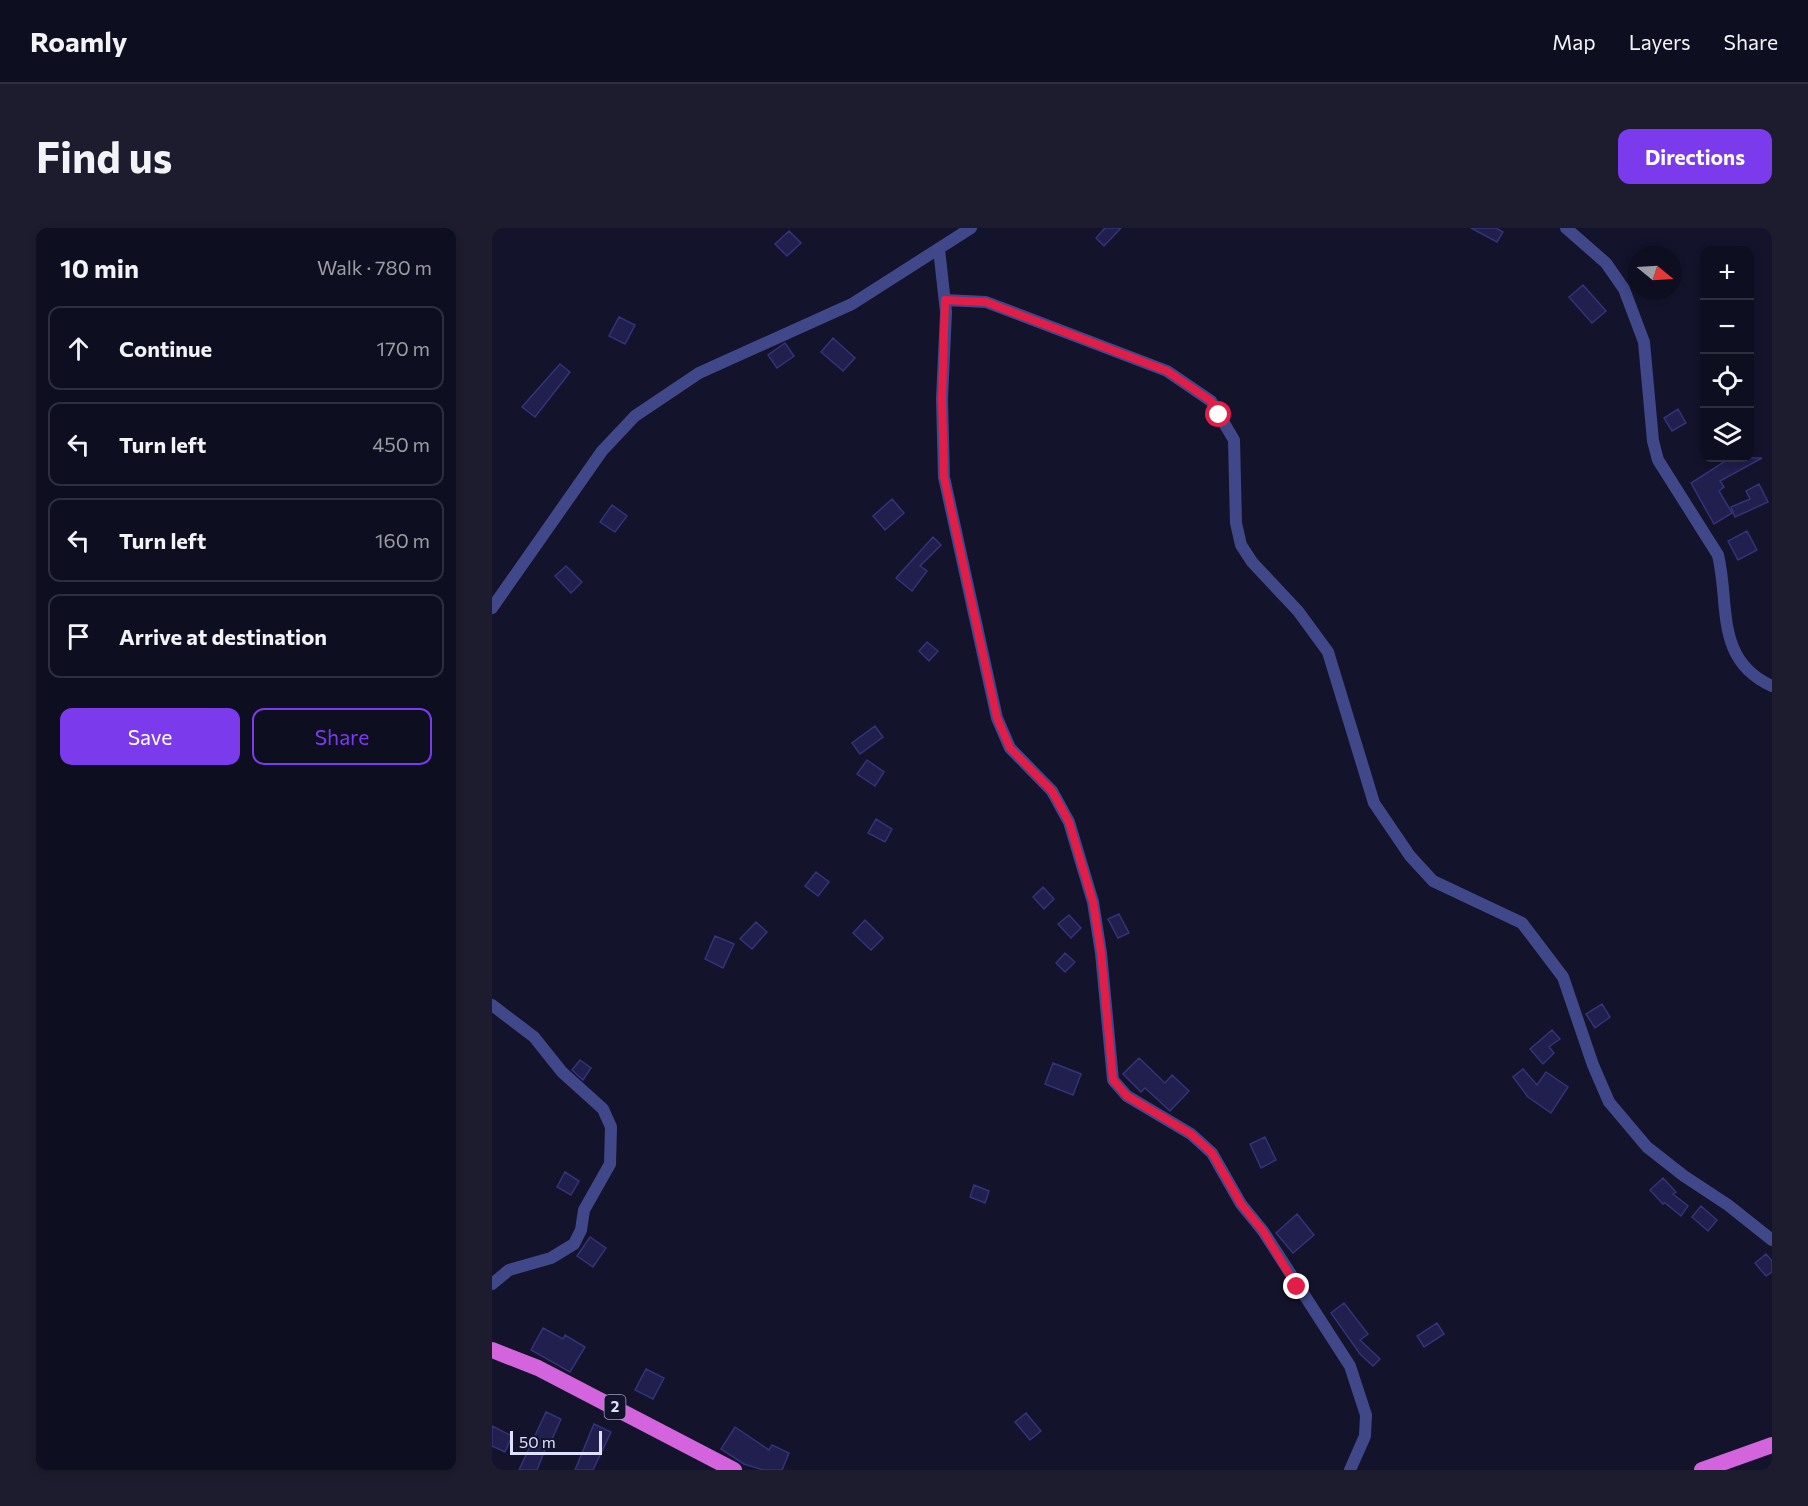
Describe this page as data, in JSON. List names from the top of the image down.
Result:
{
  "streets": {
    "highway": ["2"]
  },
  "scale_bar": "50 m",
  "north": "right",
  "page": {
    "header": "Roamly",
    "nav": ["Map", "Layers", "Share"],
    "buttons": [
      "Directions",
      ["Save", "Share"]
    ],
    "title": "Find us",
    "heading": ["10 min", "Walk · 780 m"],
    "map_buttons": ["+", "−"],
    "list": [
      ["Continue", "170 m"],
      ["Turn left", "450 m"],
      ["Turn left", "160 m"],
      "Arrive at destination"
    ],
    "scale": "50 m"
  }
}
